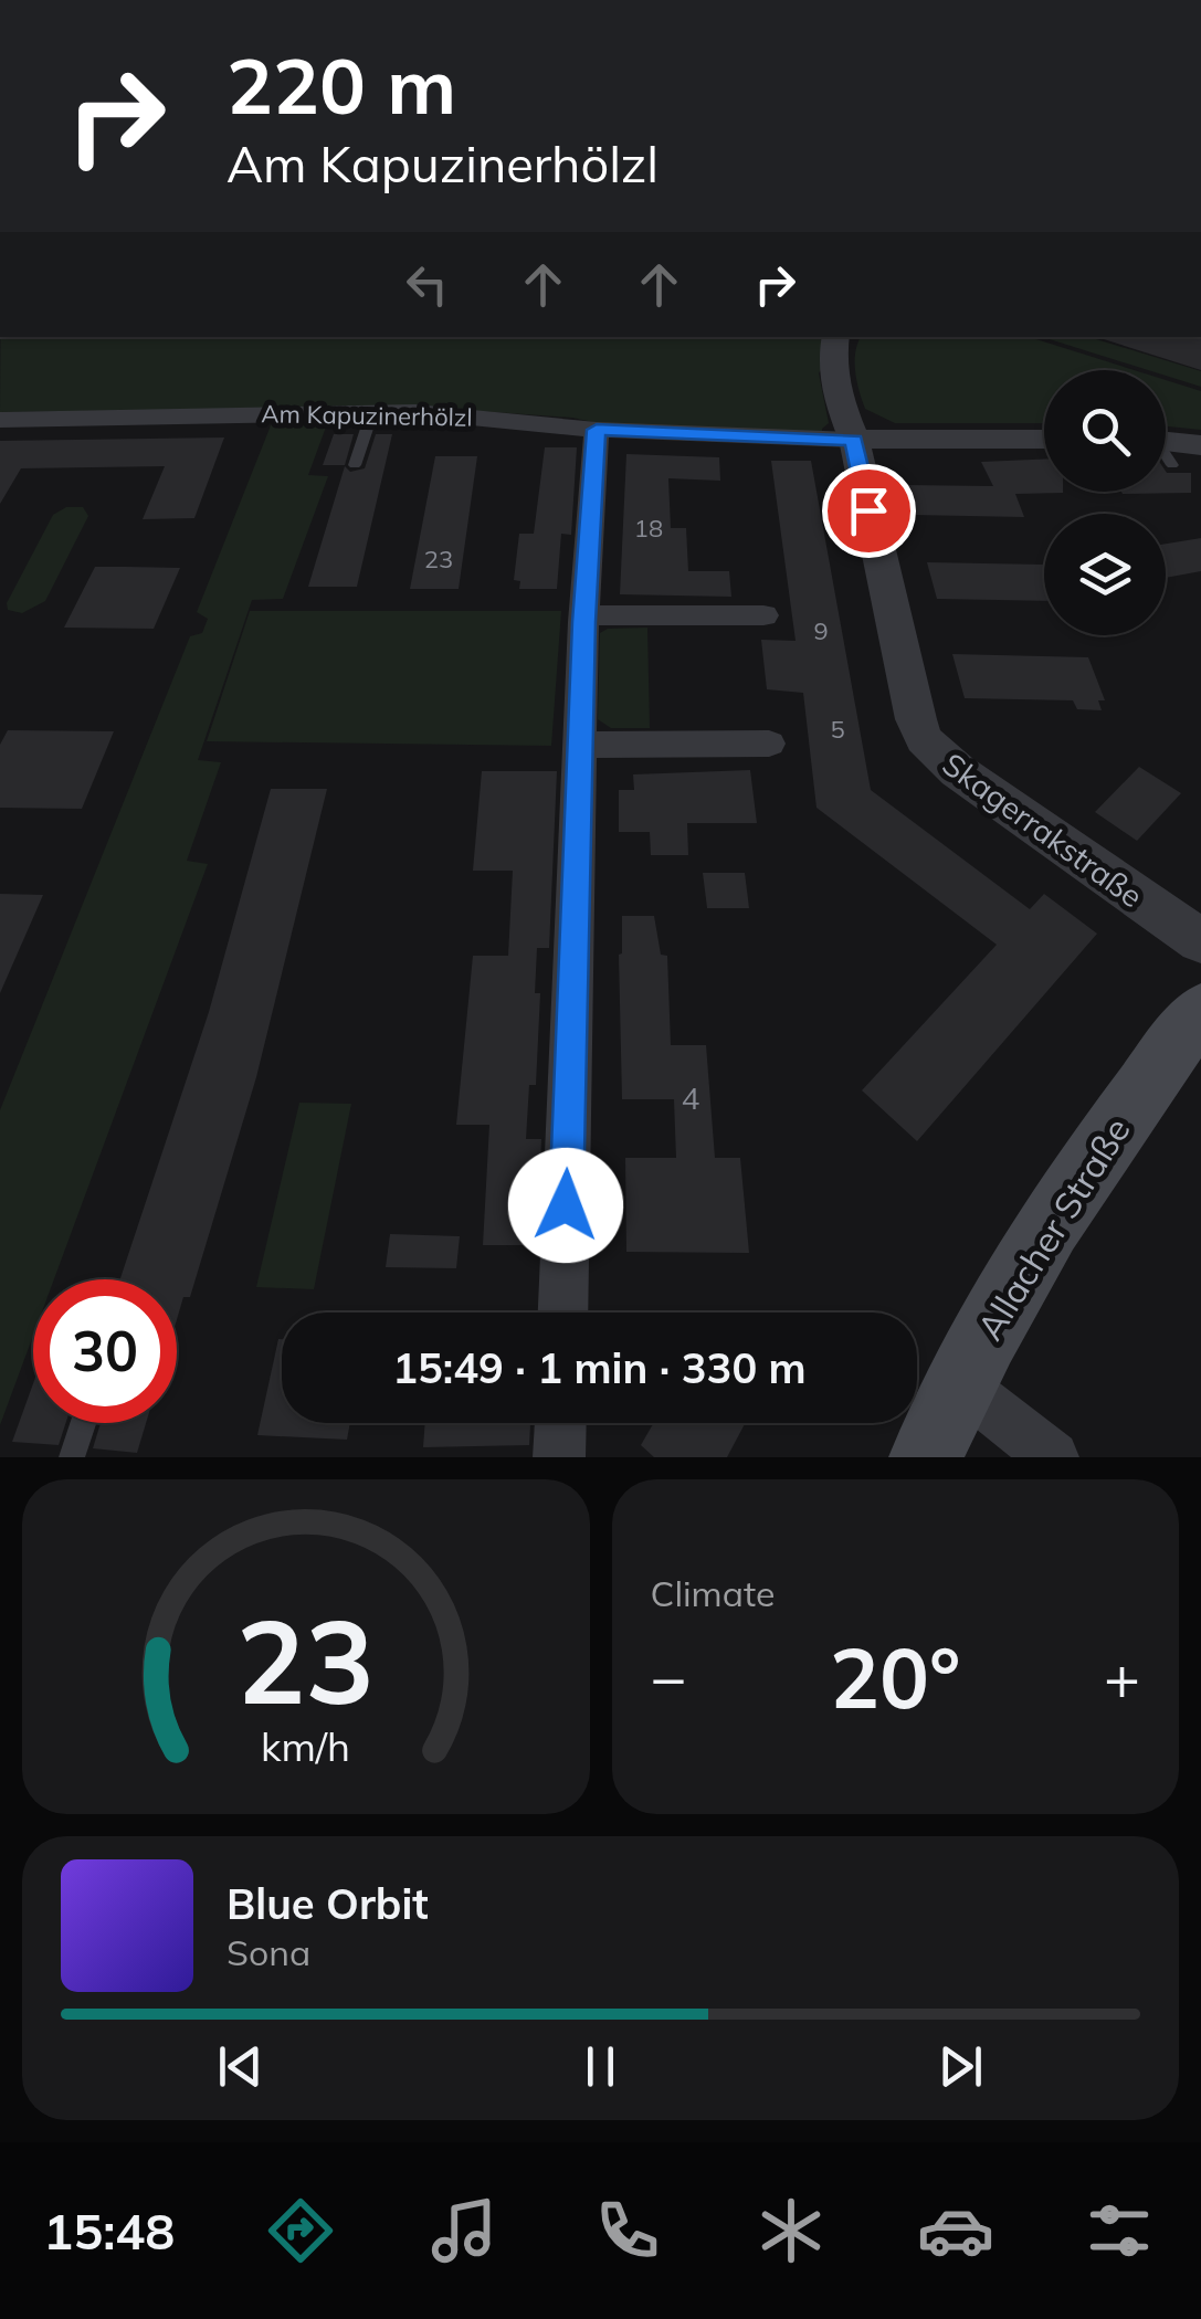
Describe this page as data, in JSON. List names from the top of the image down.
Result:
{
  "streets": {
    "main road": ["Allacher Straße"],
    "street": ["Am Kapuzinerhölzl", "Skagerrakstraße"]
  },
  "crossings": [
    ["Am Kapuzinerhölzl", "Skagerrakstraße"]
  ],
  "house_numbers": [
    "18",
    "23",
    "9",
    "5",
    "4"
  ],
  "page": {
    "turn": ["220 m", "Am Kapuzinerhölzl"],
    "limit": "30",
    "trip": "15:49 · 1 min · 330 m",
    "tile": "Climate",
    "heat": ["−", "20°", "+"],
    "song": ["Blue Orbit", "Sona"],
    "tabs": "15:48",
    "gauge": ["23", "km/h"]
  }
}
